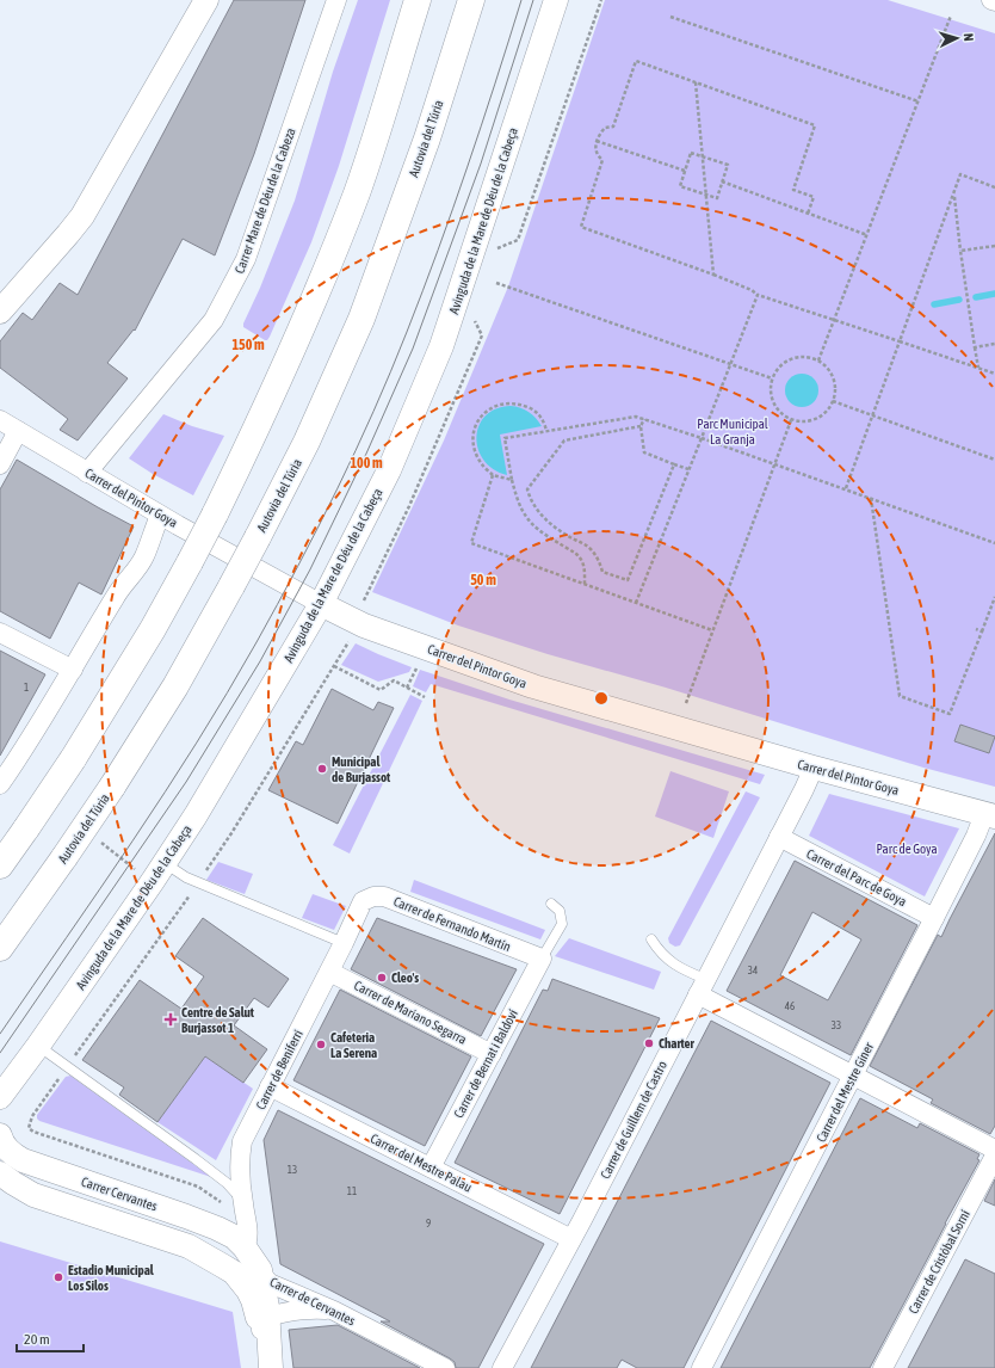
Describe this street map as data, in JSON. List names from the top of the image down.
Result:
{
  "streets": {
    "highway": ["Autovia del Túria"],
    "street": [
      "Carrer Mare de Déu de la Cabeza",
      "Avinguda de la Mare de Déu de la Cabeça",
      "Carrer del Pintor Goya",
      "Carrer del Parc de Goya",
      "Carrer de Fernando Martín",
      "Carrer de Mariano Segarra",
      "Carrer de Bernat i Baldoví",
      "Carrer de Beniferri",
      "Carrer del Mestre Giner",
      "Carrer de Guillem de Castro",
      "Carrer del Mestre Palau",
      "Carrer Cervantes",
      "Carrer de Cristóbal Sorní",
      "Carrer de Cervantes"
    ]
  },
  "crossings": [
    ["Carrer Mare de Déu de la Cabeza", "Carrer del Pintor Goya"],
    ["Avinguda de la Mare de Déu de la Cabeça", "Carrer del Pintor Goya"],
    ["Carrer del Pintor Goya", "Carrer del Mestre Giner"],
    ["Carrer del Pintor Goya", "Carrer de Guillem de Castro"],
    ["Carrer del Parc de Goya", "Carrer del Mestre Giner"],
    ["Carrer del Parc de Goya", "Carrer de Guillem de Castro"],
    ["Carrer de Fernando Martín", "Carrer de Bernat i Baldoví"],
    ["Carrer de Fernando Martín", "Carrer de Beniferri"],
    ["Carrer de Mariano Segarra", "Carrer de Bernat i Baldoví"],
    ["Carrer de Mariano Segarra", "Carrer de Beniferri"],
    ["Carrer de Bernat i Baldoví", "Carrer del Mestre Palau"],
    ["Carrer de Beniferri", "Carrer del Mestre Palau"],
    ["Carrer de Beniferri", "Carrer Cervantes"],
    ["Carrer de Beniferri", "Carrer de Cervantes"],
    ["Carrer de Guillem de Castro", "Carrer del Mestre Palau"],
    ["Carrer Cervantes", "Carrer de Cervantes"]
  ],
  "parks": ["Parc Municipal La Granja", "Parc de Goya"],
  "places": {
    "other": [
      "Municipal de Burjassot",
      "Cleo's",
      "Charter",
      "Cafeteria La Serena",
      "Estadio Municipal Los Silos"
    ],
    "health": ["Centre de Salut Burjassot 1"]
  },
  "house_numbers": [
    "1",
    "34",
    "46",
    "33",
    "13",
    "11",
    "9"
  ],
  "scale_bar": "20 m",
  "north": "right",
  "rings": ["150 m", "100 m", "50 m"]
}
